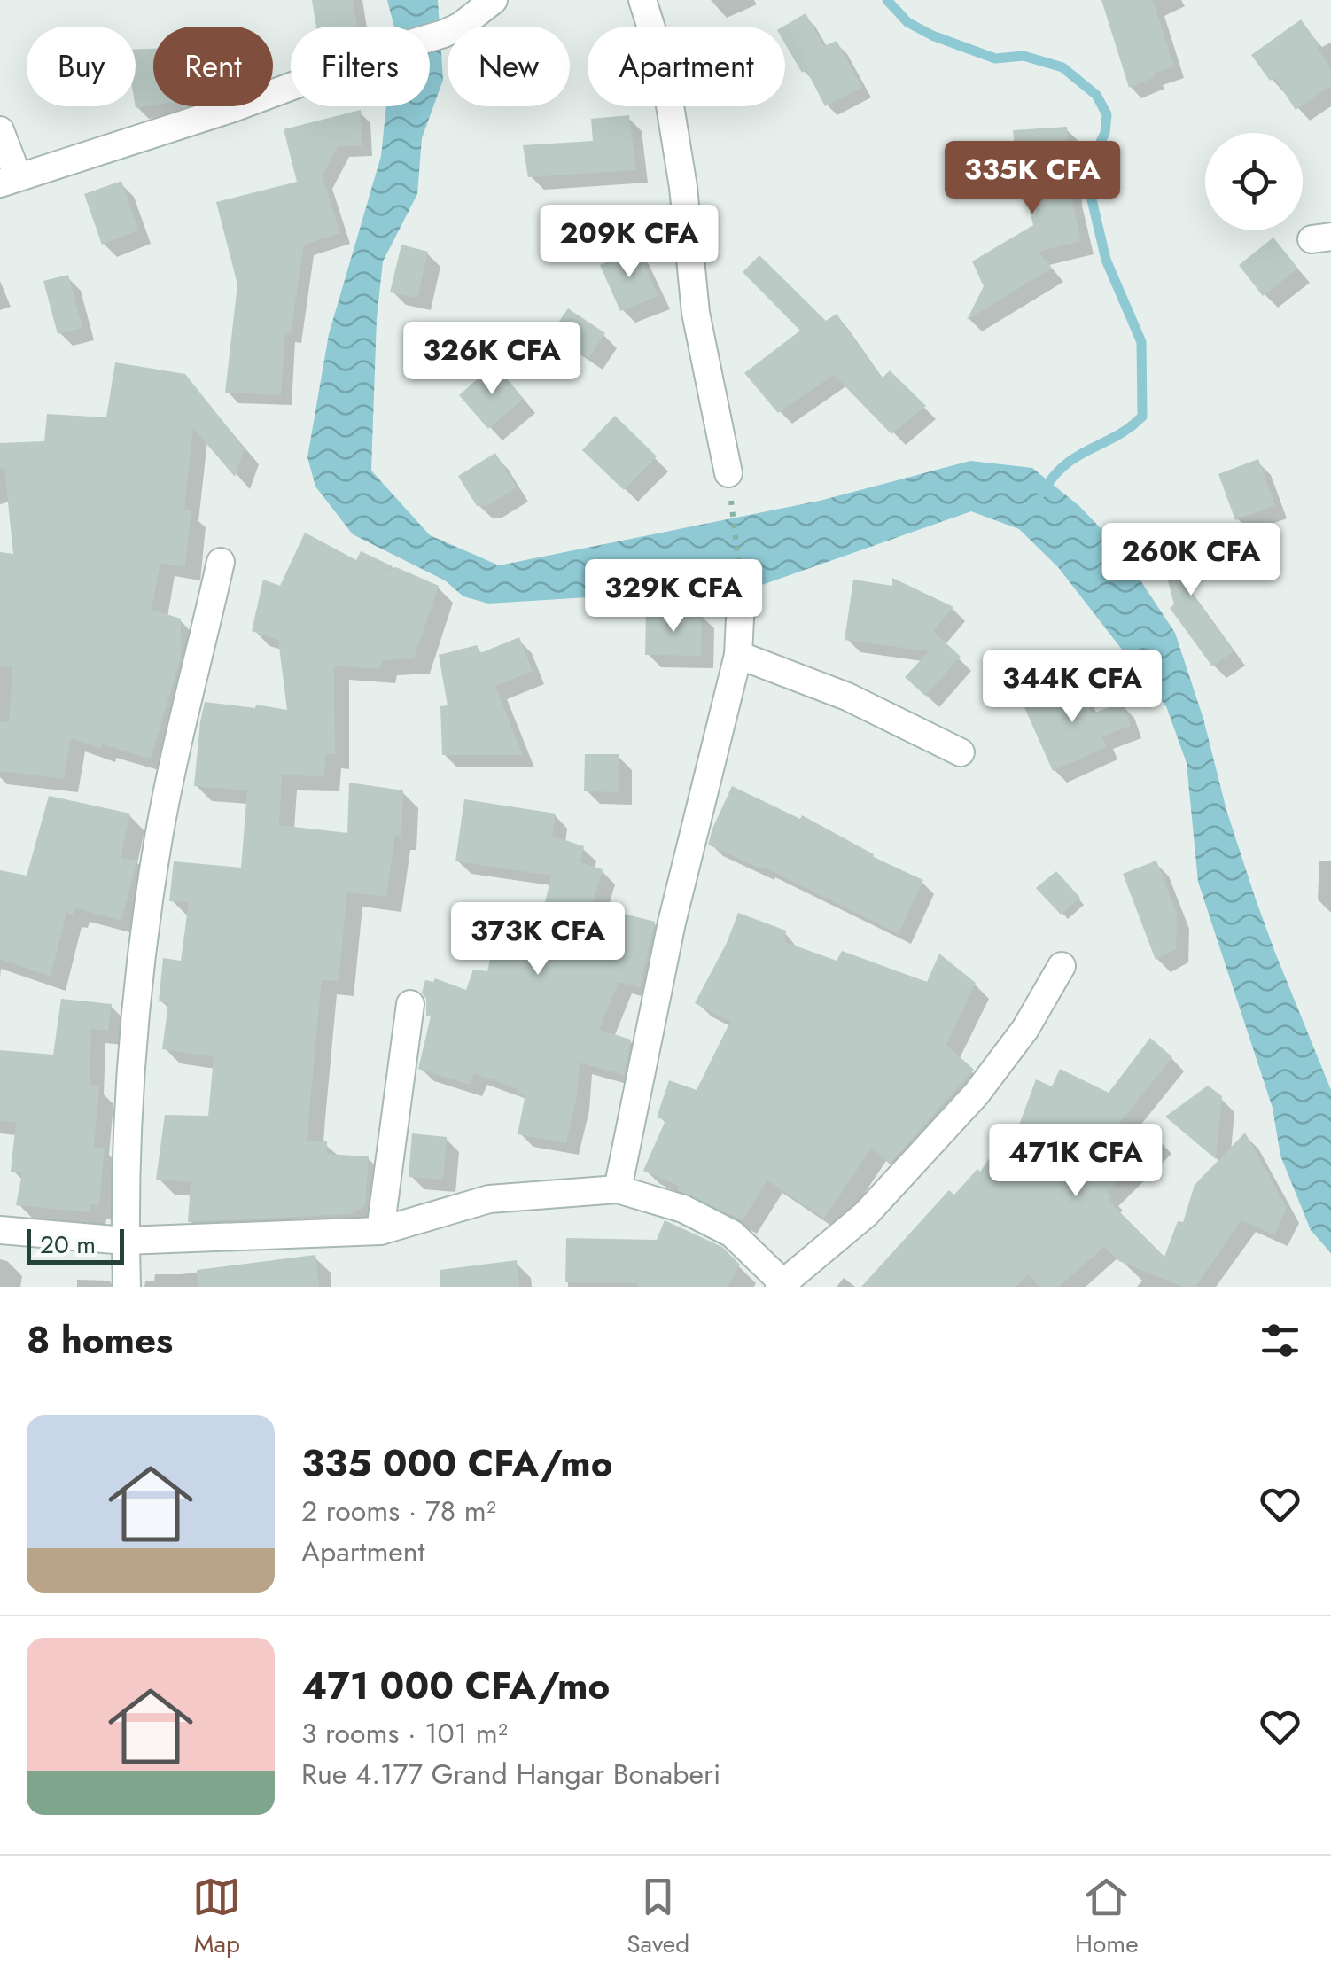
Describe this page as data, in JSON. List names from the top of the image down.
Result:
{
  "scale_bar": "20 m",
  "page": {
    "chip": [
      "Buy",
      "Rent",
      "Filters",
      "New",
      "Apartment"
    ],
    "price": [
      "335K CFA",
      "209K CFA",
      "326K CFA",
      "260K CFA",
      "329K CFA",
      "344K CFA",
      "373K CFA",
      "471K CFA"
    ],
    "scale": "20 m",
    "heading": "8 homes",
    "list": [
      {
        "name": "335 000 CFA/mo",
        "note": "2 rooms · 78 m² · Apartment"
      },
      {
        "name": "471 000 CFA/mo",
        "note": "3 rooms · 101 m² · Rue 4.177 Grand Hangar Bonaberi"
      }
    ],
    "tabs": ["Map", "Saved", "Home"]
  }
}
